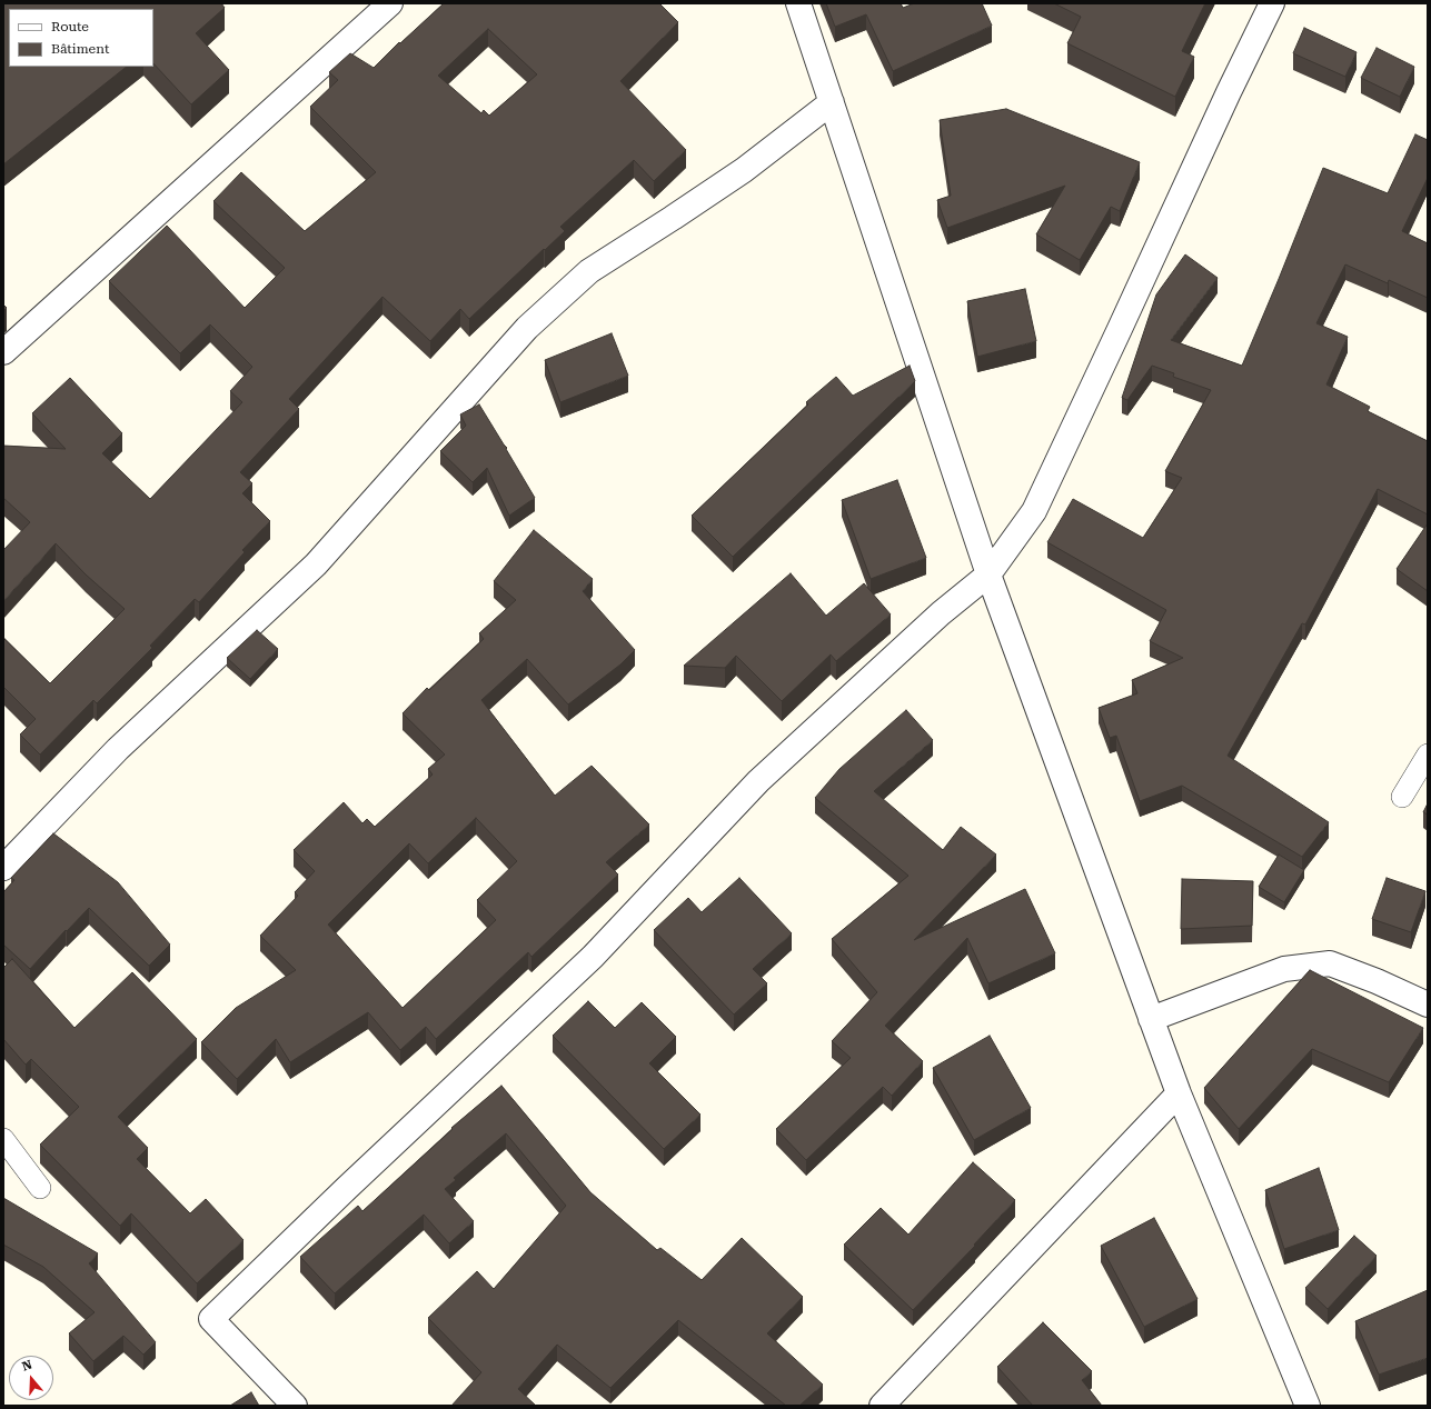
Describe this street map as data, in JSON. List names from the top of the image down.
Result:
{
  "legend": ["Route", "Bâtiment"],
  "north": "top"
}
